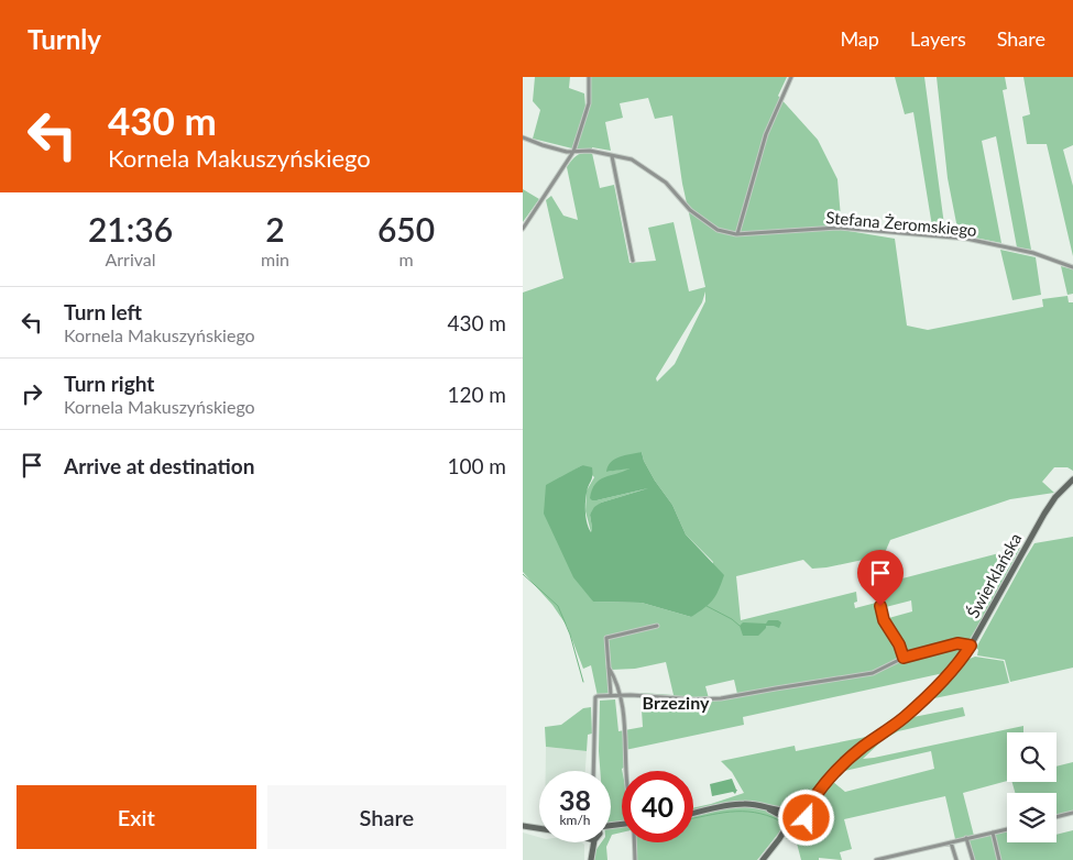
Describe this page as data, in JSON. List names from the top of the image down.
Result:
{
  "streets": {
    "street": ["Stefana Żeromskiego", "Świerklańska"]
  },
  "districts": ["Brzeziny"],
  "page": {
    "header": "Turnly",
    "nav": ["Map", "Layers", "Share"],
    "turn": ["430 m", "Kornela Makuszyńskiego"],
    "eta": [
      "21:36",
      "Arrival",
      "2",
      "min",
      "650",
      "m"
    ],
    "list": [
      {
        "name": "Turn left",
        "note": "Kornela Makuszyńskiego",
        "value": "430 m"
      },
      {
        "name": "Turn right",
        "note": "Kornela Makuszyńskiego",
        "value": "120 m"
      },
      {
        "name": "Arrive at destination",
        "value": "100 m"
      }
    ],
    "speed": "38 km/h",
    "limit": "40",
    "buttons": ["Exit", "Share"]
  }
}
